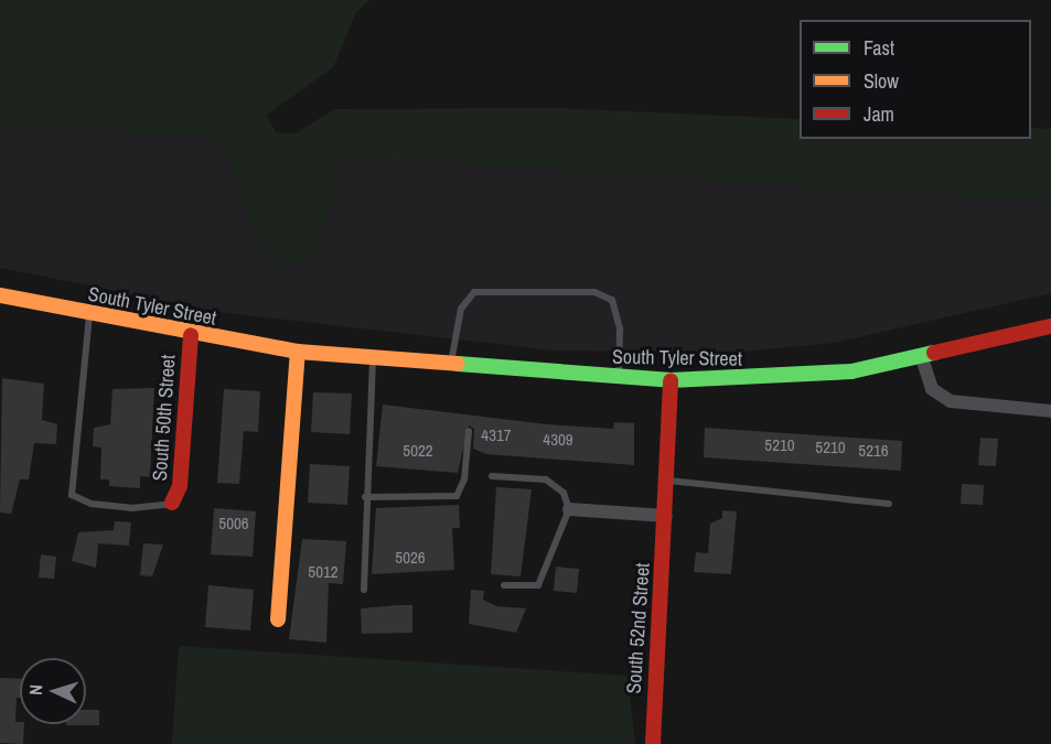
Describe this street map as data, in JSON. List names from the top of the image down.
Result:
{
  "streets": {
    "main road": ["South Tyler Street", "South 50th Street", "South 52nd Street"]
  },
  "crossings": [
    ["South Tyler Street", "South 50th Street"],
    ["South Tyler Street", "South 52nd Street"]
  ],
  "house_numbers": [
    "4317",
    "4309",
    "5210",
    "5210",
    "5022",
    "5216",
    "5006",
    "5026",
    "5012"
  ],
  "legend": ["Fast", "Slow", "Jam"],
  "north": "left"
}
